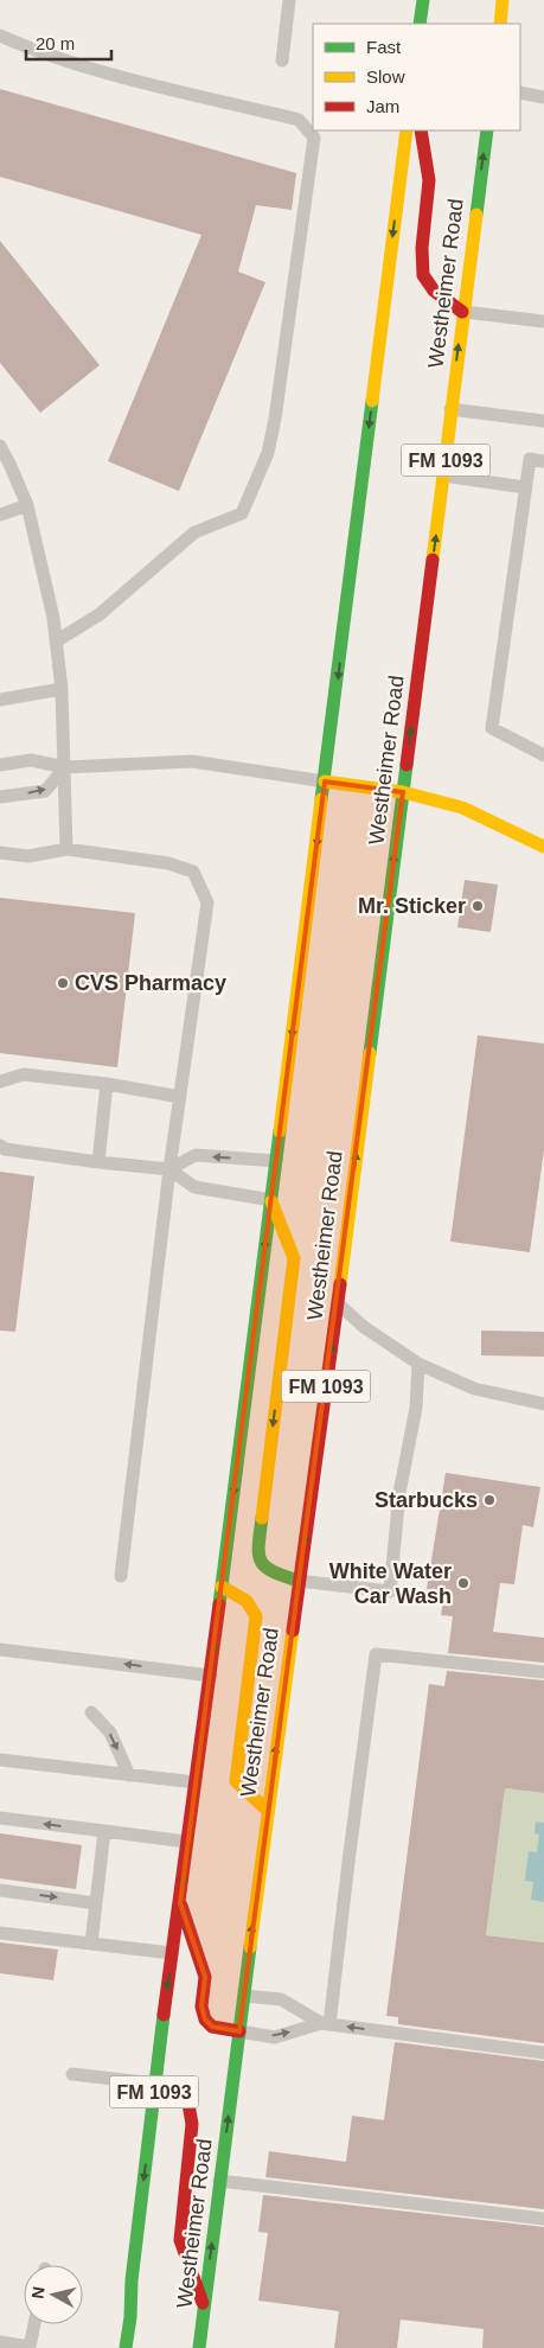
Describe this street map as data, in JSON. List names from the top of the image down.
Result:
{
  "streets": {
    "main road": ["Westheimer Road", "FM 1093"]
  },
  "places": [
    "Mr. Sticker",
    "CVS Pharmacy",
    "Starbucks",
    "White Water Car Wash"
  ],
  "legend": ["Fast", "Slow", "Jam"],
  "scale_bar": "20 m",
  "north": "left"
}
